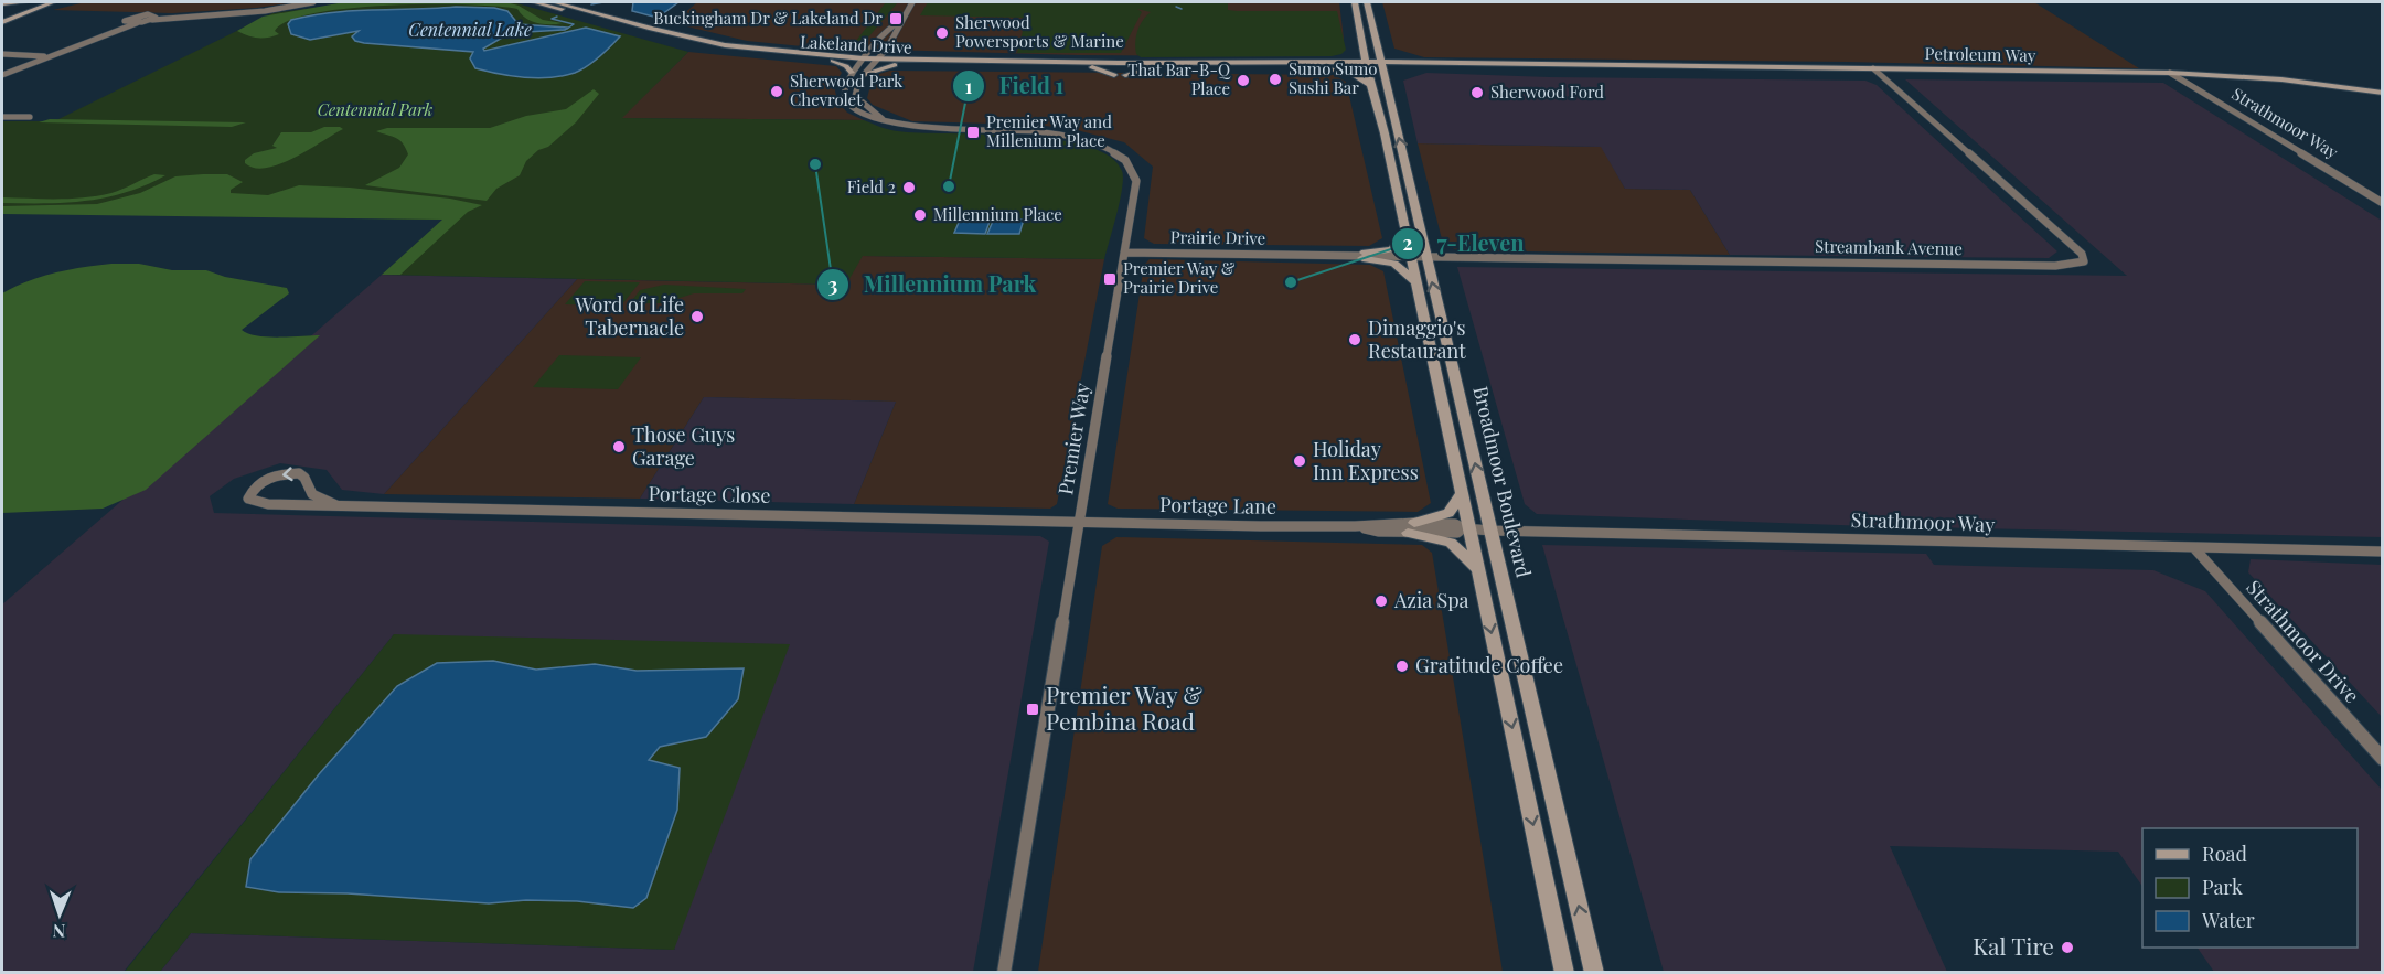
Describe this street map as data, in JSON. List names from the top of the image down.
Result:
{
  "streets": {
    "main road": ["Lakeland Drive", "Petroleum Way", "Broadmoor Boulevard"],
    "street": [
      "Strathmoor Way",
      "Prairie Drive",
      "Streambank Avenue",
      "Premier Way",
      "Portage Close",
      "Portage Lane",
      "Strathmoor Drive"
    ]
  },
  "crossings": [
    ["Lakeland Drive", "Petroleum Way"],
    ["Lakeland Drive", "Broadmoor Boulevard"],
    ["Petroleum Way", "Strathmoor Way"],
    ["Petroleum Way", "Streambank Avenue"],
    ["Petroleum Way", "Broadmoor Boulevard"],
    ["Strathmoor Way", "Broadmoor Boulevard"],
    ["Strathmoor Way", "Portage Lane"],
    ["Strathmoor Way", "Strathmoor Drive"],
    ["Prairie Drive", "Streambank Avenue"],
    ["Prairie Drive", "Premier Way"],
    ["Prairie Drive", "Broadmoor Boulevard"],
    ["Streambank Avenue", "Broadmoor Boulevard"],
    ["Premier Way", "Portage Close"],
    ["Premier Way", "Portage Lane"],
    ["Broadmoor Boulevard", "Portage Lane"],
    ["Portage Close", "Portage Lane"]
  ],
  "water": ["Centennial Lake"],
  "parks": ["Centennial Park"],
  "places": {
    "transit": [
      "Buckingham Dr & Lakeland Dr",
      "Premier Way and Millenium Place",
      "Premier Way & Prairie Drive",
      "Premier Way & Pembina Road"
    ],
    "other": [
      "Sherwood Powersports & Marine",
      "Sumo Sumo Sushi Bar",
      "That Bar-B-Q Place",
      "Sherwood Park Chevrolet",
      "Sherwood Ford",
      "Millennium Park",
      "Field 1",
      "Field 2",
      "Millennium Place",
      "7-Eleven",
      "Word of Life Tabernacle",
      "Dimaggio's Restaurant",
      "Those Guys Garage",
      "Holiday Inn Express",
      "Azia Spa",
      "Gratitude Coffee",
      "Kal Tire"
    ]
  },
  "legend": ["Road", "Park", "Water"],
  "north": "bottom"
}
